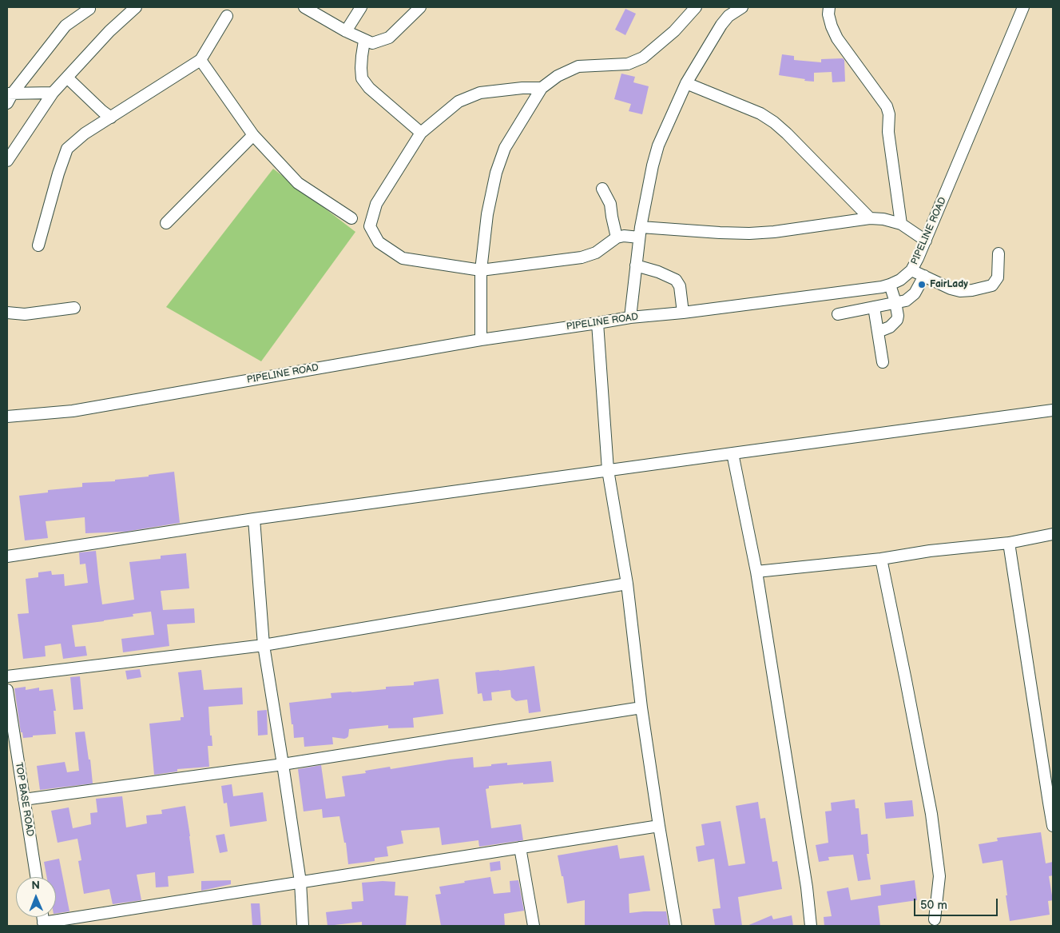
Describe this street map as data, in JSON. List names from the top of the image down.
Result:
{
  "streets": {
    "street": ["PIPELINE ROAD", "TOP BASE ROAD"]
  },
  "places": ["FairLady"],
  "scale_bar": "50 m",
  "north": "top"
}
